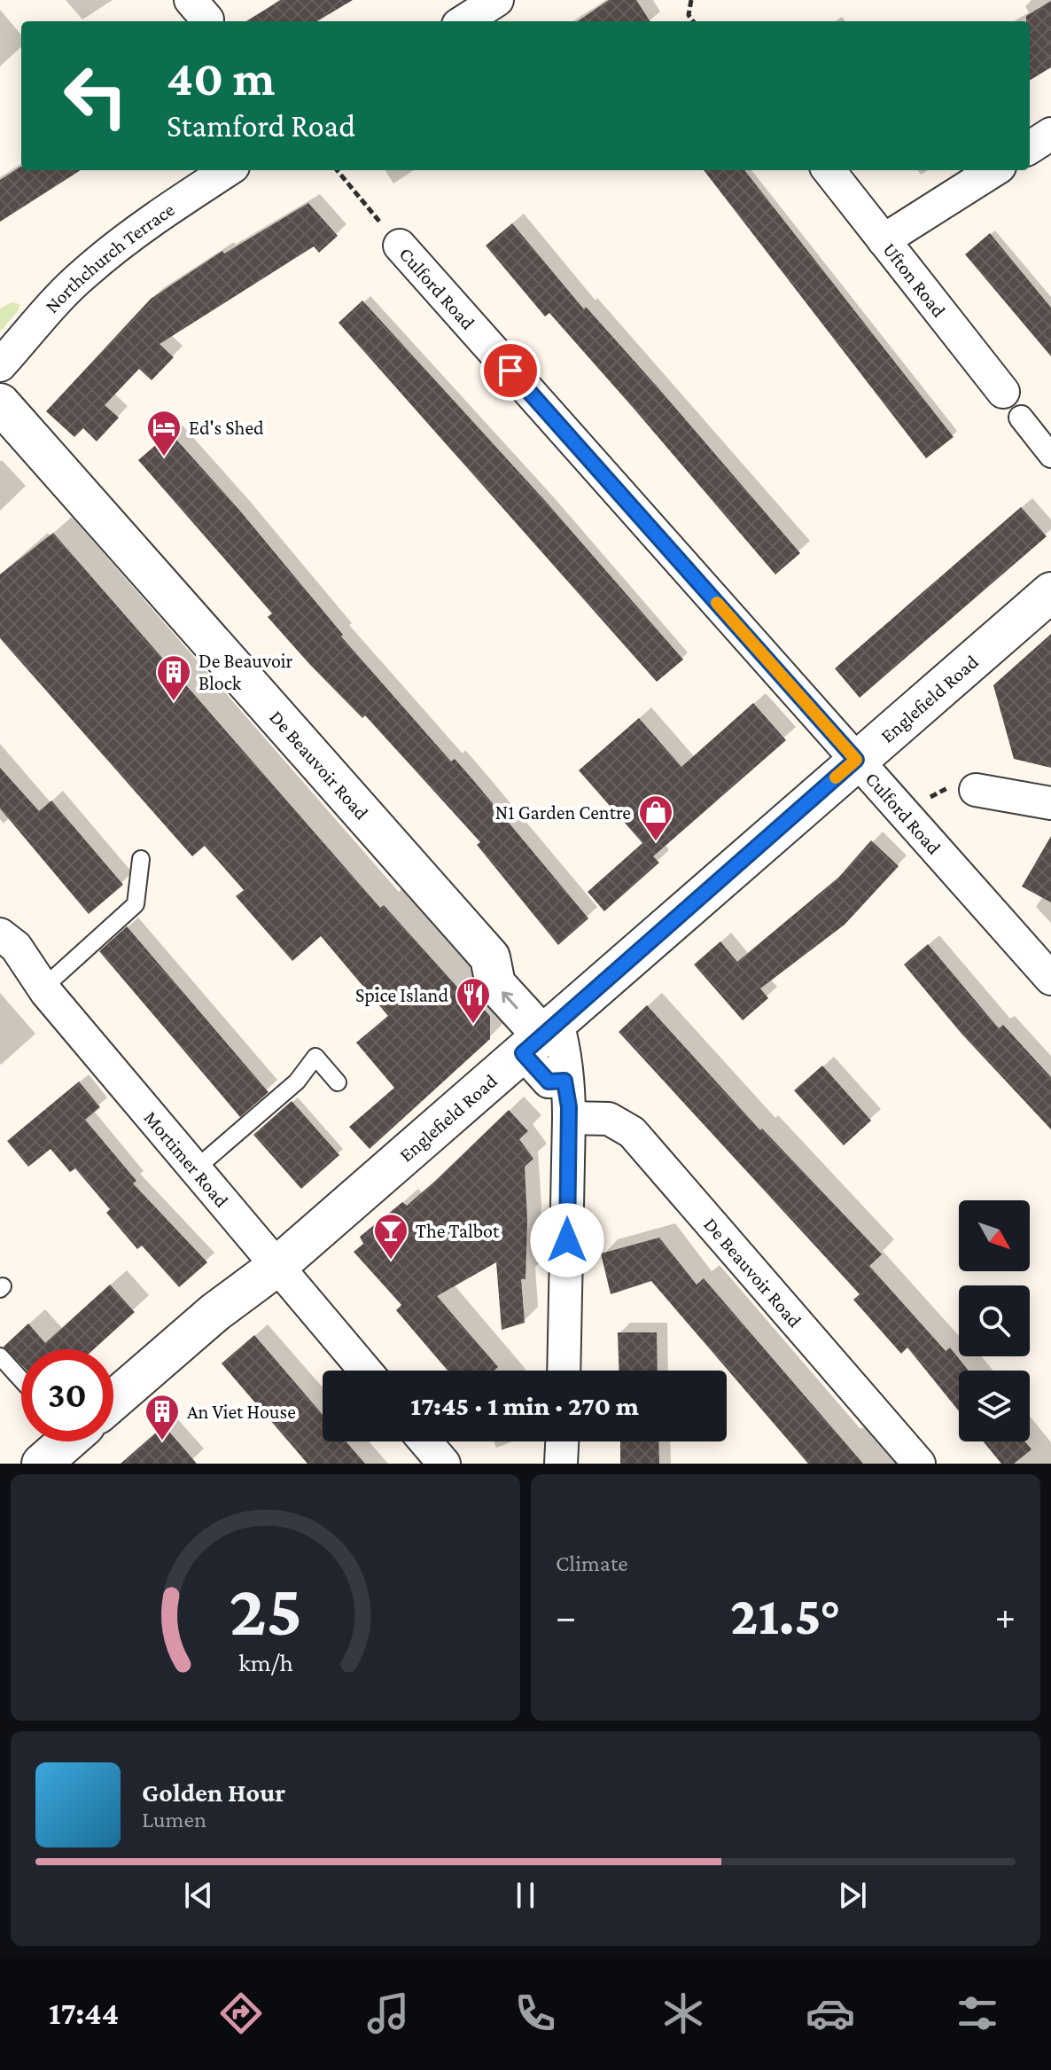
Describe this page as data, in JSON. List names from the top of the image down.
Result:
{
  "streets": {
    "street": [
      "Northchurch Terrace",
      "Ufton Road",
      "Culford Road",
      "Englefield Road",
      "De Beauvoir Road",
      "Mortimer Road"
    ]
  },
  "crossings": [
    ["Culford Road", "Englefield Road"],
    ["Englefield Road", "De Beauvoir Road"],
    ["Englefield Road", "Mortimer Road"]
  ],
  "one_way": ["De Beauvoir Road"],
  "places": {
    "hotel": ["Ed's Shed"],
    "building": ["De Beauvoir Block", "An Viet House"],
    "shop": ["N1 Garden Centre"],
    "restaurant": ["Spice Island"],
    "bar": ["The Talbot"]
  },
  "north": "bottom right",
  "page": {
    "turn": ["40 m", "Stamford Road"],
    "limit": "30",
    "trip": "17:45 · 1 min · 270 m",
    "tile": "Climate",
    "heat": ["−", "21.5°", "+"],
    "song": ["Golden Hour", "Lumen"],
    "tabs": "17:44",
    "gauge": ["25", "km/h"]
  }
}
